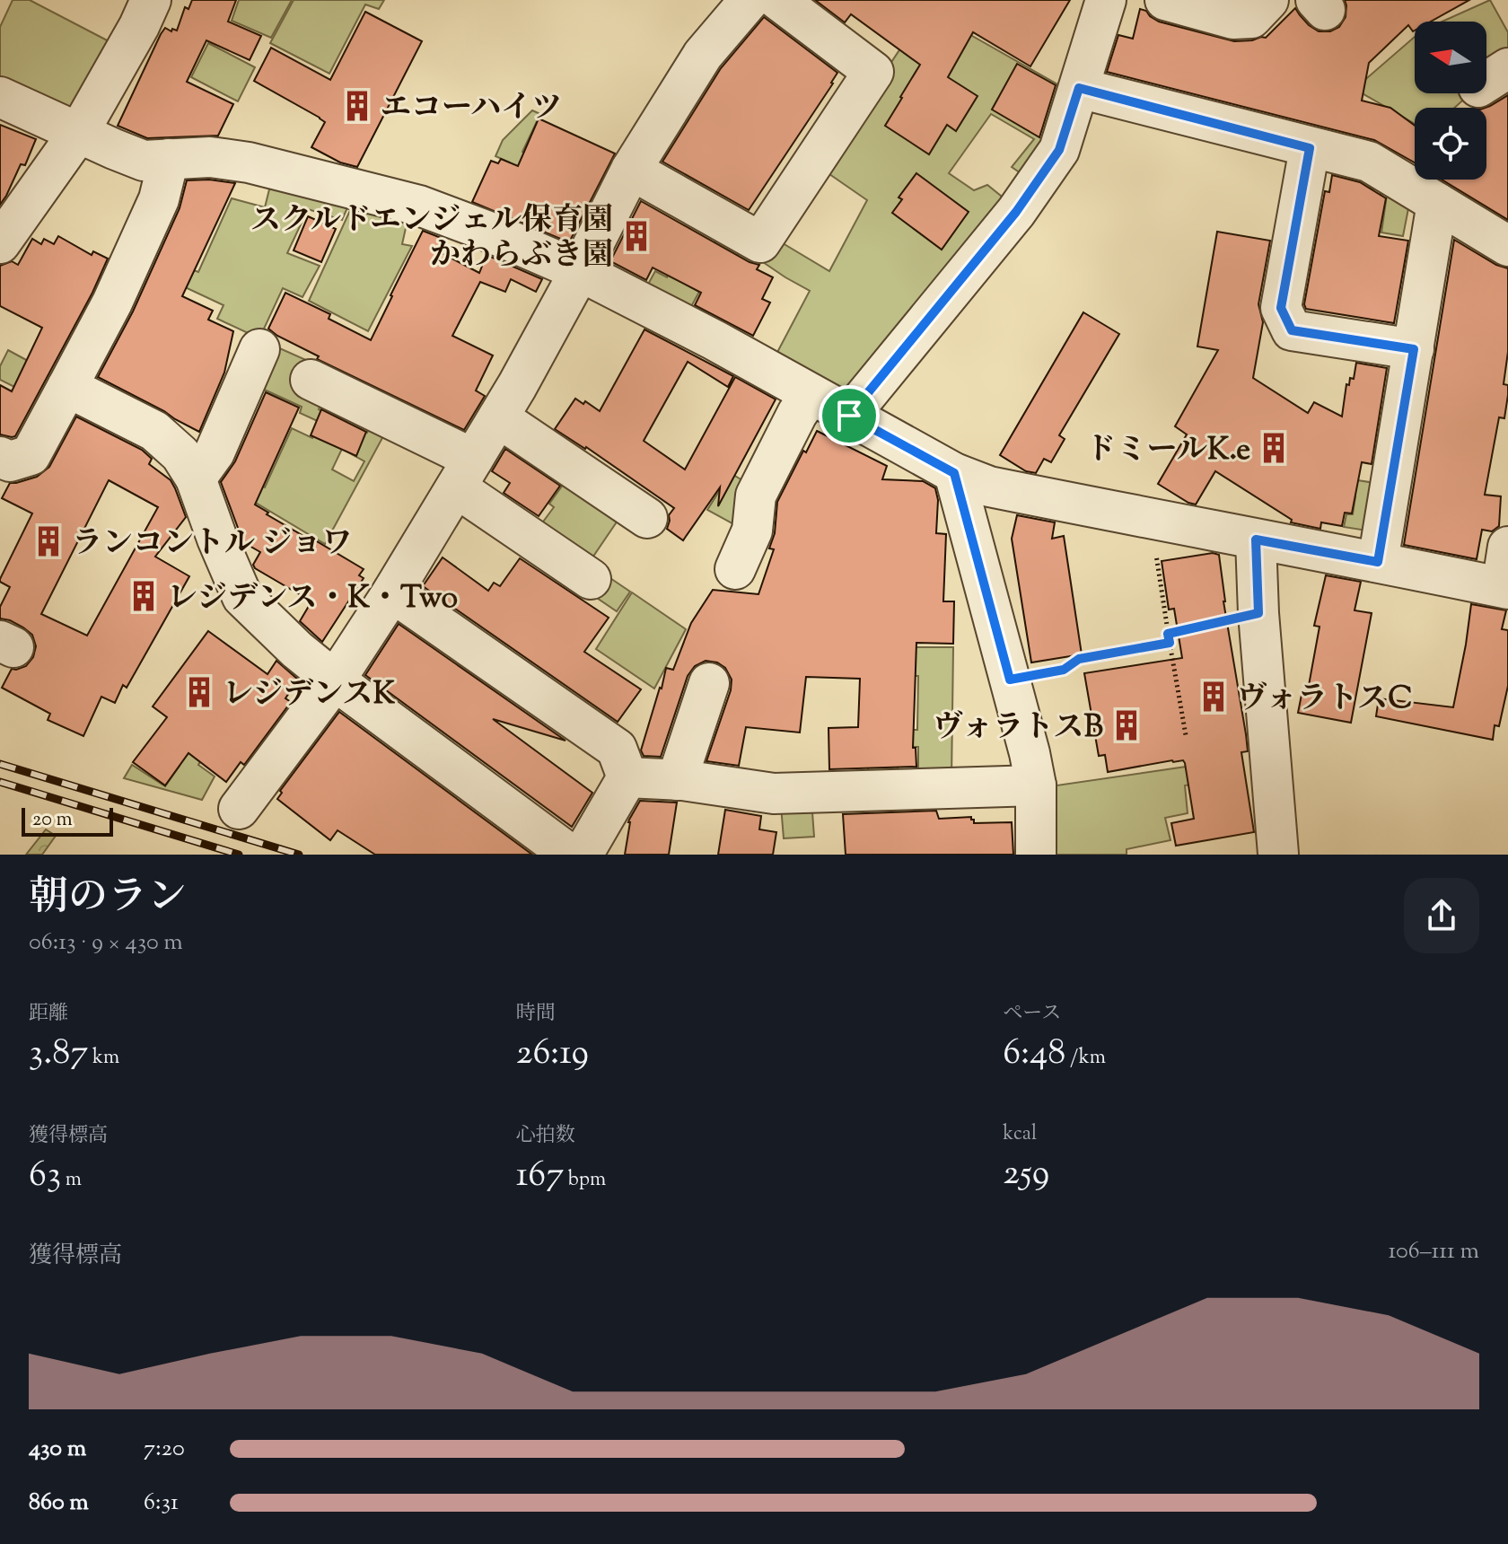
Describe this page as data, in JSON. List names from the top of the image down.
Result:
{
  "places": {
    "building": [
      "エコーハイツ",
      "スクルドエンジェル保育園 かわらぶき園",
      "ドミールK.e",
      "ランコントル ジョワ",
      "レジデンス・K・Two",
      "レジデンスK",
      "ヴォラトスC",
      "ヴォラトスB"
    ]
  },
  "scale_bar": "20 m",
  "north": "left",
  "page": {
    "scale": "20 m",
    "heading": ["朝のラン", "06:13 · 9 × 430 m"],
    "stats": [
      ["距離", "3.87 km"],
      ["時間", "26:19"],
      ["ペース", "6:48 /km"],
      ["獲得標高", "63 m"],
      ["心拍数", "167 bpm"],
      ["kcal", "259"]
    ],
    "chart": ["獲得標高", "106–111 m"],
    "list": [
      {
        "name": "430 m",
        "note": "7:20"
      },
      {
        "name": "860 m",
        "note": "6:31"
      }
    ]
  }
}
